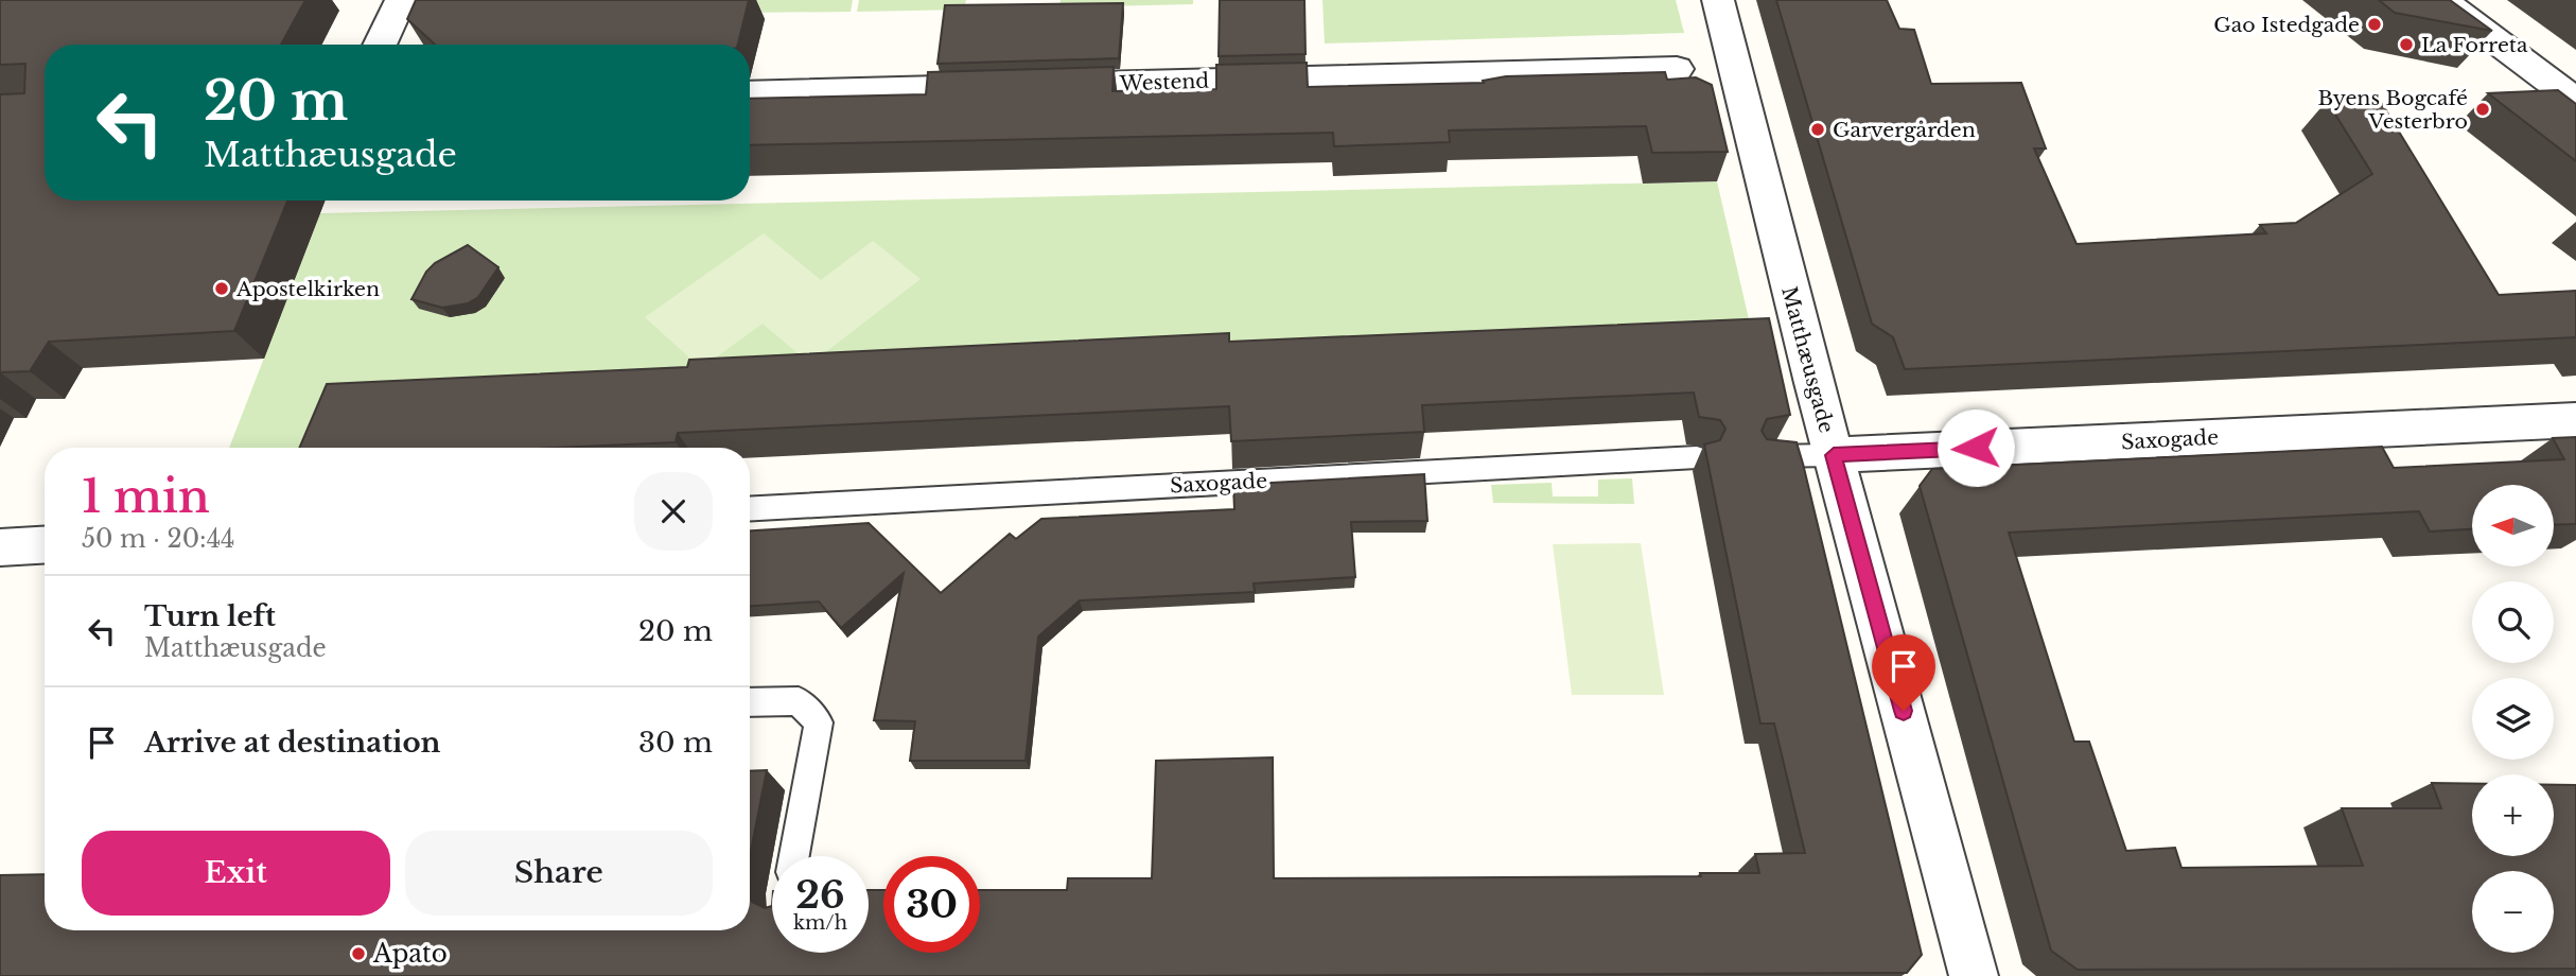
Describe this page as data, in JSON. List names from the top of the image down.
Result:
{
  "streets": {
    "street": ["Westend", "Matthæusgade", "Saxogade"]
  },
  "crossings": [
    ["Matthæusgade", "Saxogade"]
  ],
  "places": [
    "Gao Istedgade",
    "La Forreta",
    "Byens Bogcafé Vesterbro",
    "Garvergården",
    "Apostelkirken",
    "Apato"
  ],
  "north": "left",
  "page": {
    "turn": ["20 m", "Matthæusgade"],
    "heading": ["1 min", "50 m · 20:44"],
    "map_buttons": ["+", "−"],
    "list": [
      {
        "name": "Turn left",
        "note": "Matthæusgade",
        "value": "20 m"
      },
      {
        "name": "Arrive at destination",
        "value": "30 m"
      }
    ],
    "buttons": ["Exit", "Share"],
    "speed": "26 km/h",
    "limit": "30"
  }
}
